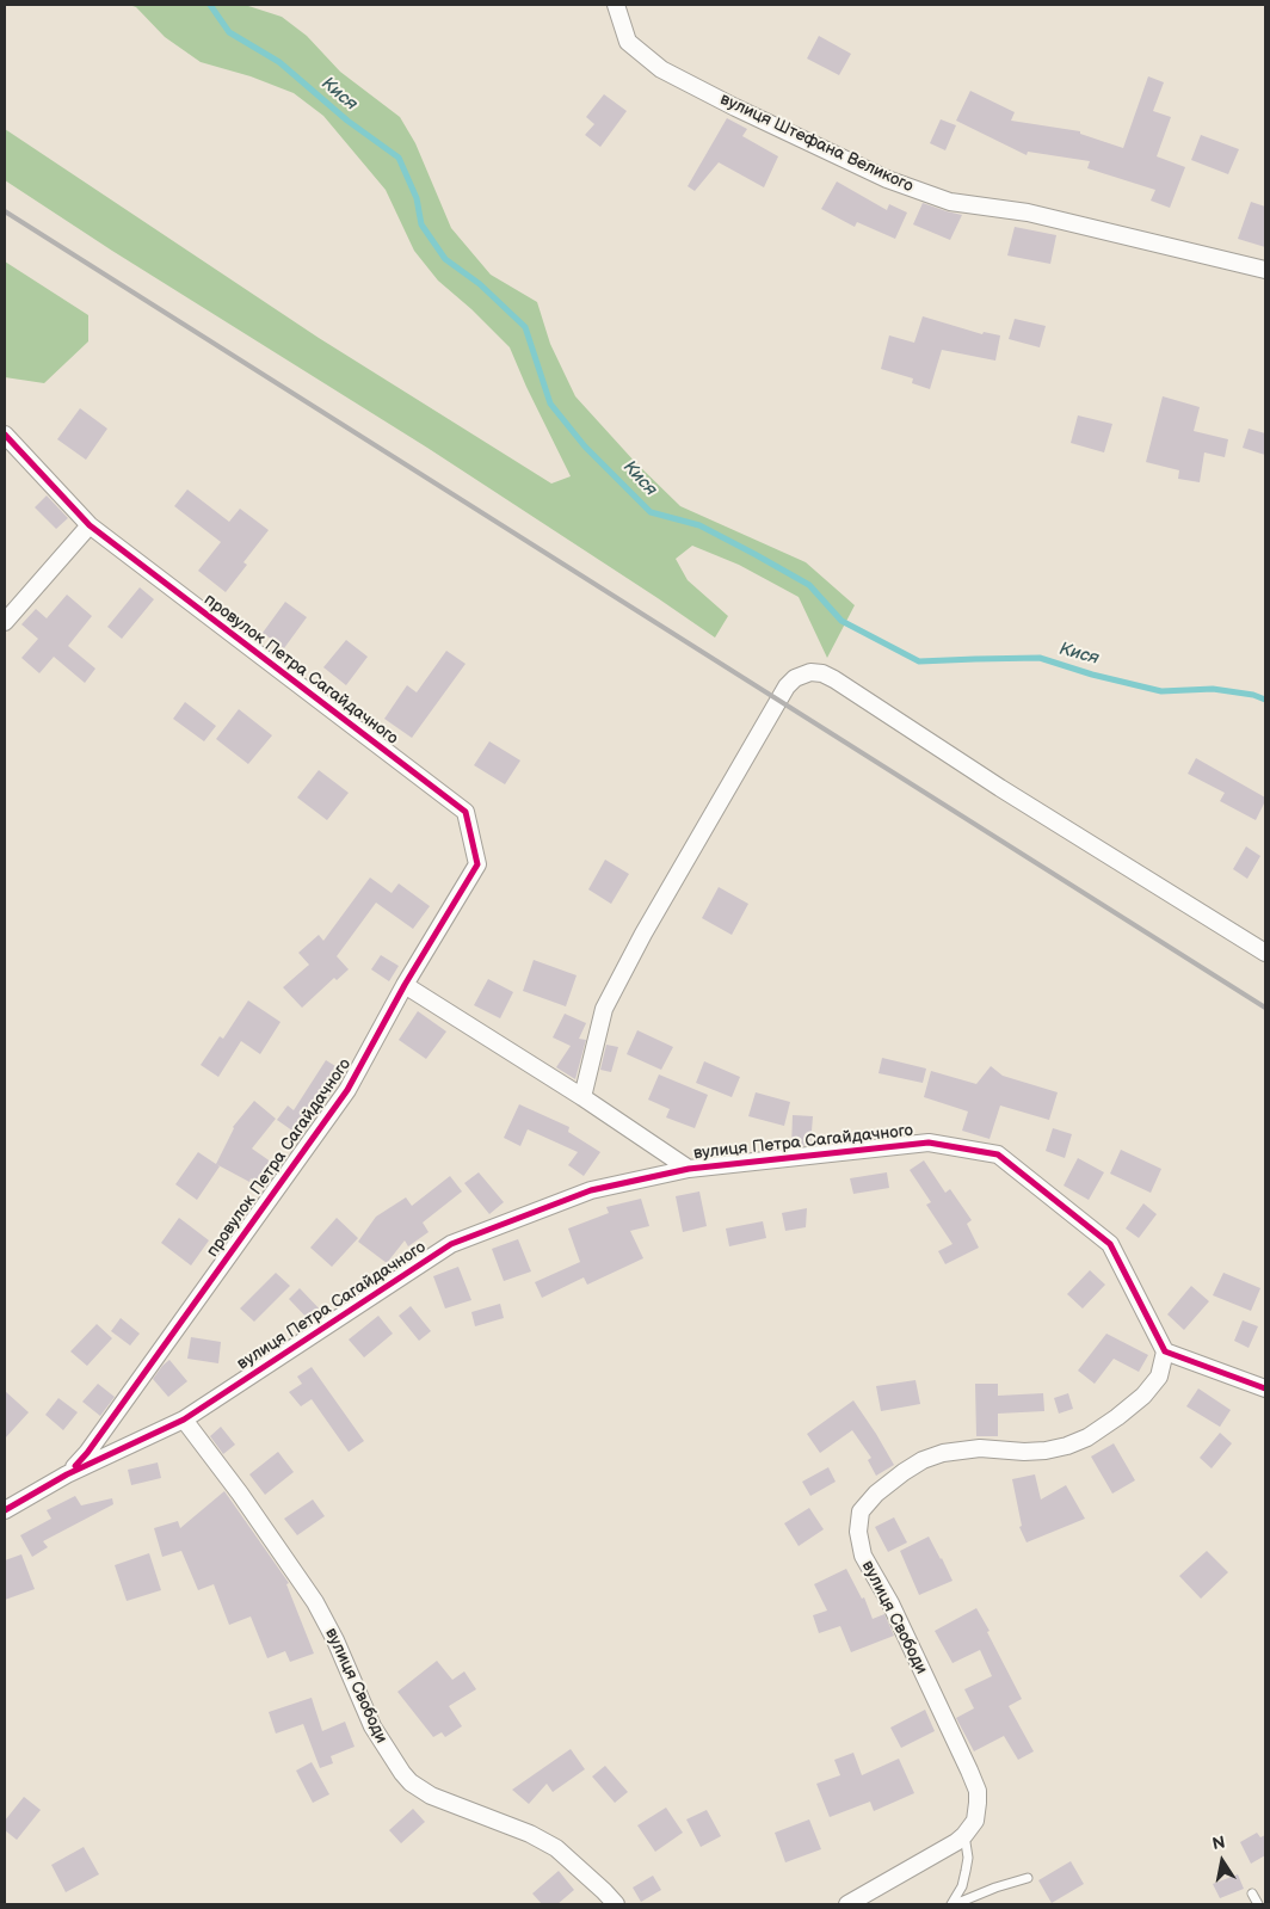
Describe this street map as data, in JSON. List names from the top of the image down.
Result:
{
  "streets": {
    "street": [
      "вулиця Штефана Великого",
      "провулок Петра Сагайдачного",
      "вулиця Петра Сагайдачного",
      "вулиця Свободи"
    ]
  },
  "crossings": [
    ["провулок Петра Сагайдачного", "вулиця Петра Сагайдачного"],
    ["вулиця Петра Сагайдачного", "вулиця Свободи"]
  ],
  "water": ["Кися"],
  "north": "top"
}
